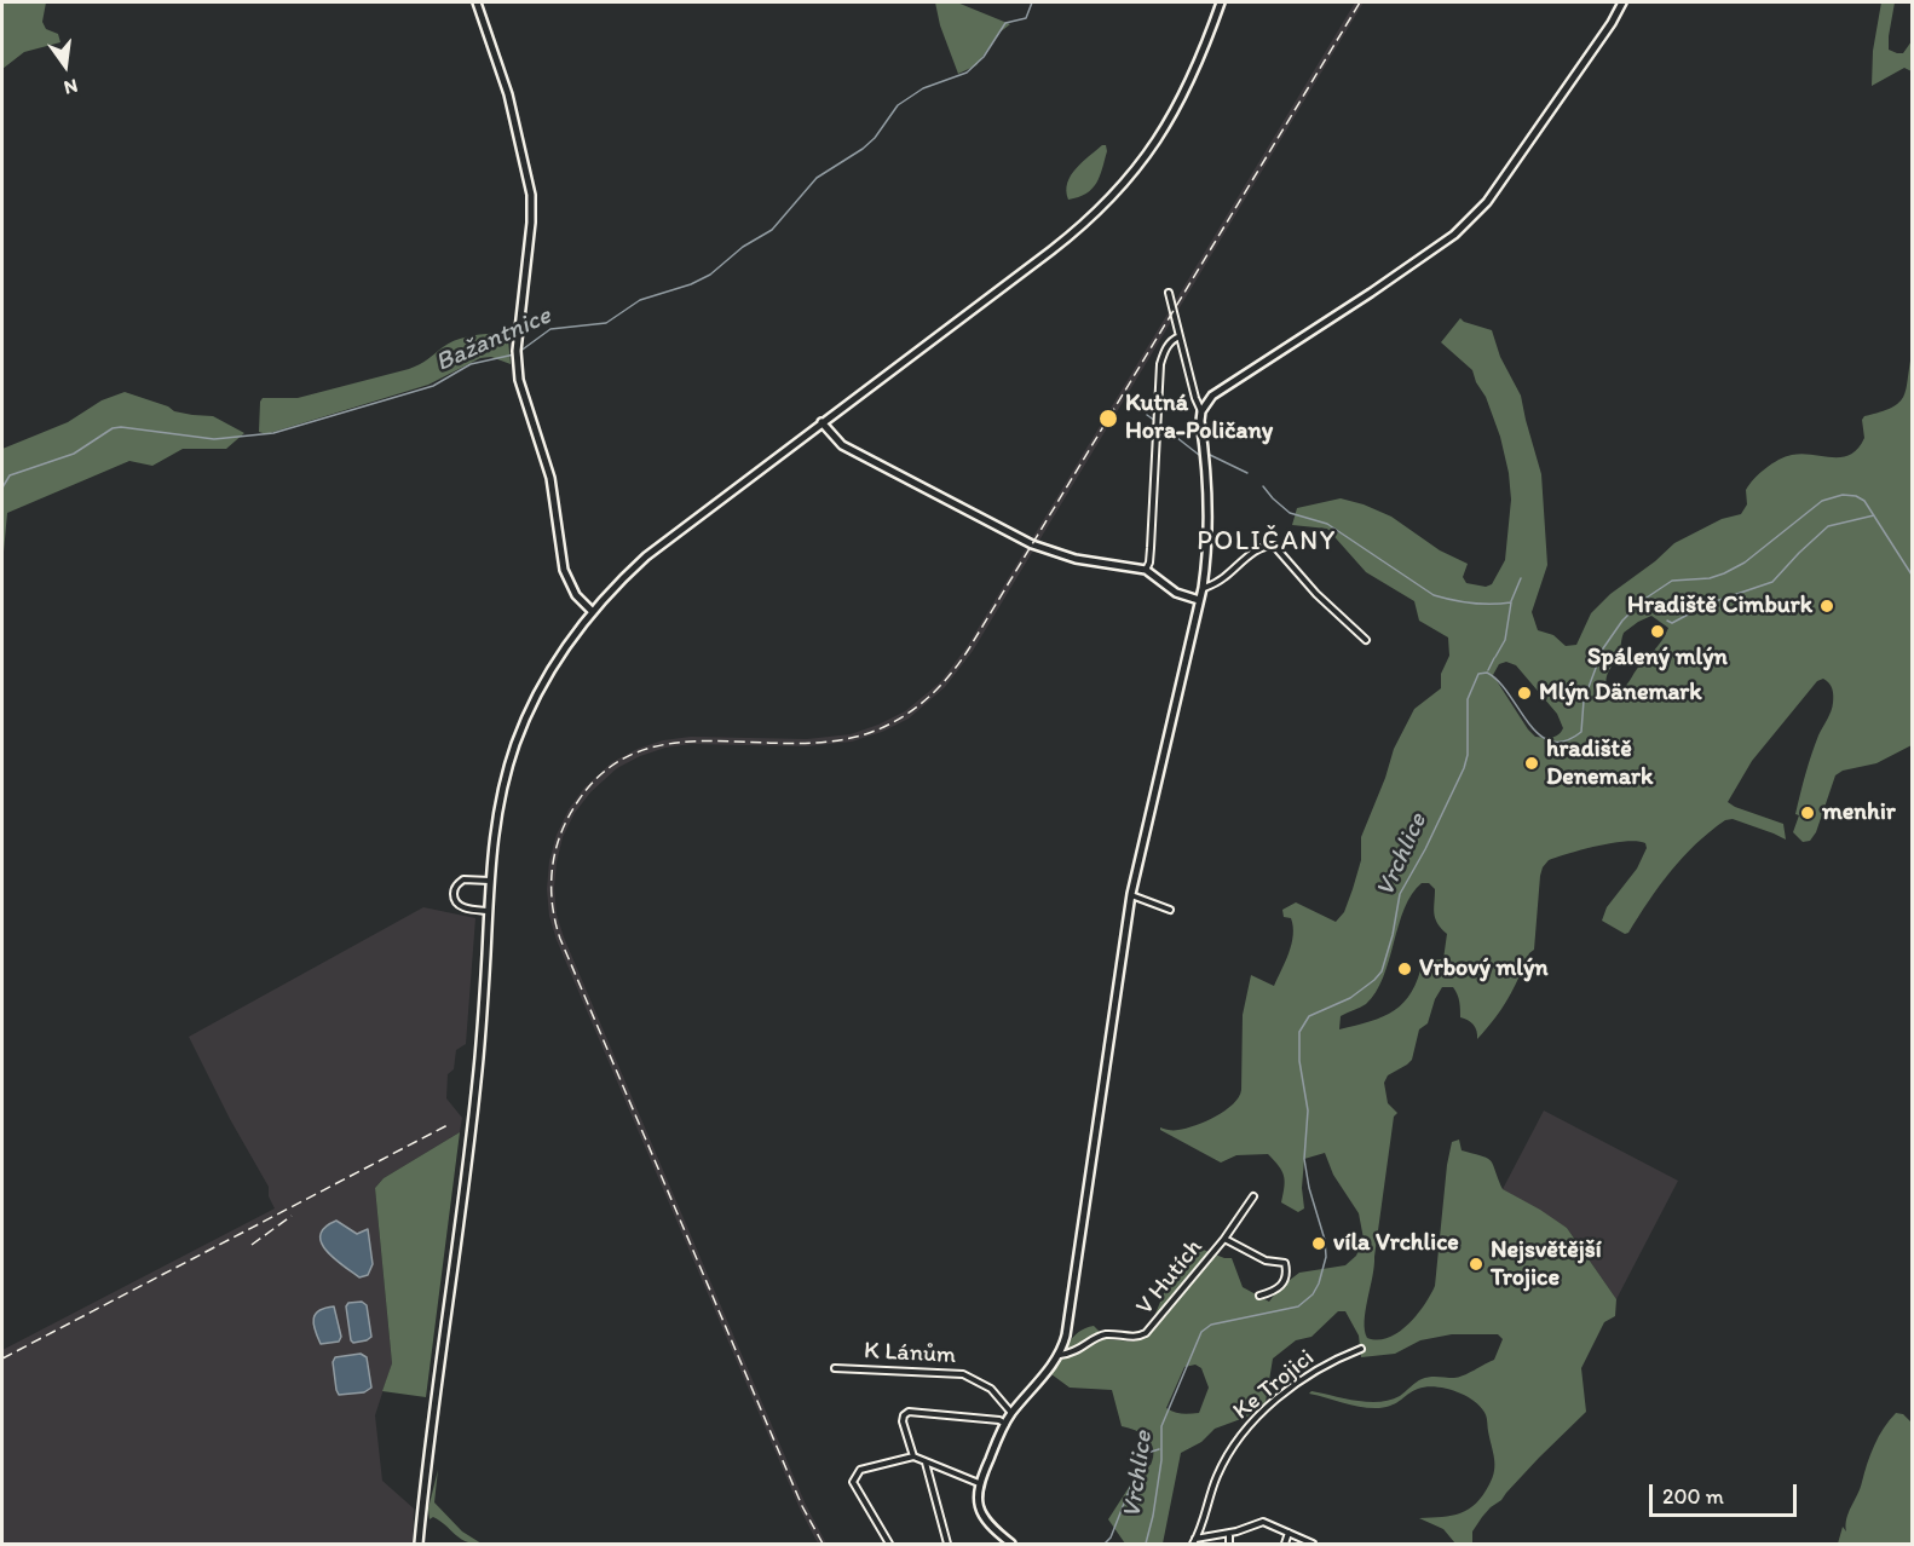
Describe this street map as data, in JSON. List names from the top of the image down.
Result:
{
  "streets": {
    "street": ["V Hutích", "K Lánům", "Ke Trojici"]
  },
  "districts": ["POLIČANY"],
  "water": ["Bažantnice", "Vrchlice"],
  "places": [
    "Kutná Hora-Poličany",
    "Hradiště Cimburk",
    "Spálený mlýn",
    "Mlýn Dänemark",
    "hradiště Denemark",
    "menhir",
    "Vrbový mlýn",
    "víla Vrchlice",
    "Nejsvětější Trojice"
  ],
  "scale_bar": "200 m",
  "north": "bottom"
}
